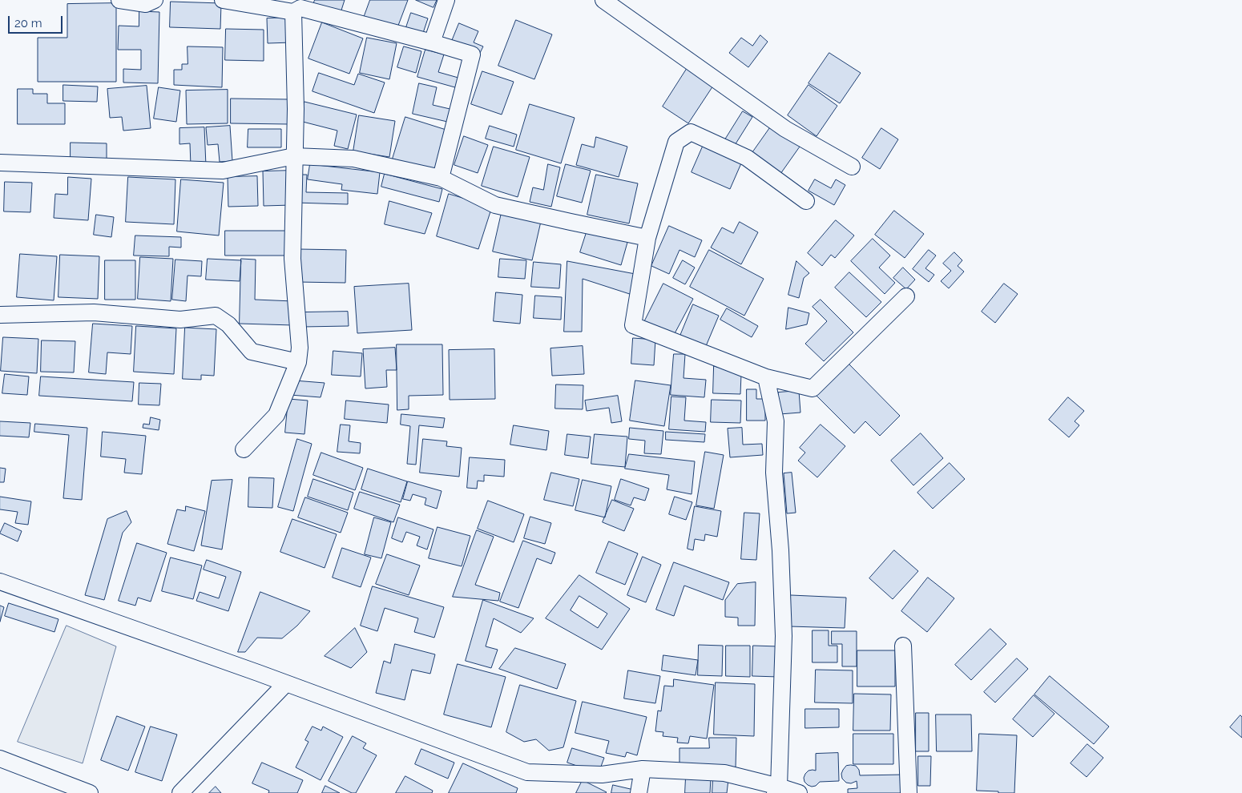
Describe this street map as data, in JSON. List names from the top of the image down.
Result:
{
  "scale_bar": "20 m"
}
